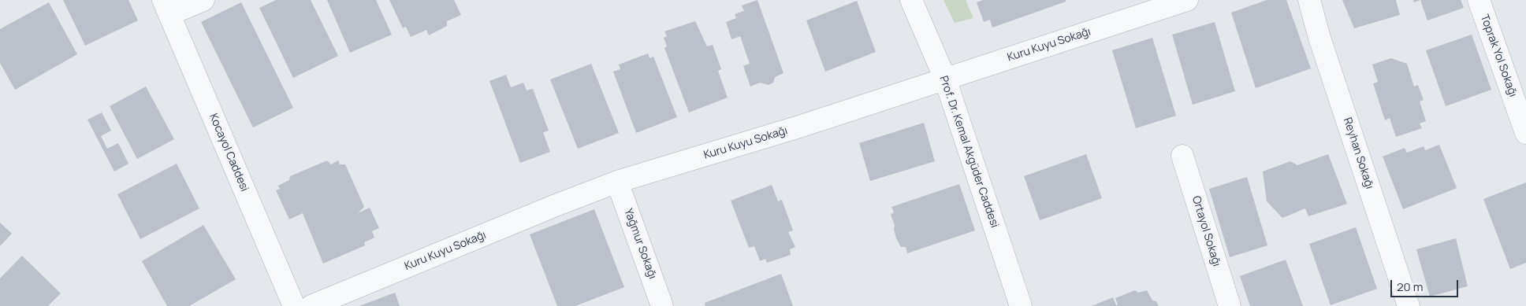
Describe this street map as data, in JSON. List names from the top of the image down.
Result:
{
  "streets": {
    "street": [
      "Kuru Kuyu Sokağı",
      "Toprak Yol Sokağı",
      "Prof. Dr. Kemal Akgüder Caddesi",
      "Kocayol Caddesi",
      "Reyhan Sokağı",
      "Ortayol Sokağı",
      "Yağmur Sokağı"
    ]
  },
  "crossings": [
    ["Kuru Kuyu Sokağı", "Prof. Dr. Kemal Akgüder Caddesi"],
    ["Kuru Kuyu Sokağı", "Yağmur Sokağı"]
  ],
  "scale_bar": "20 m"
}
